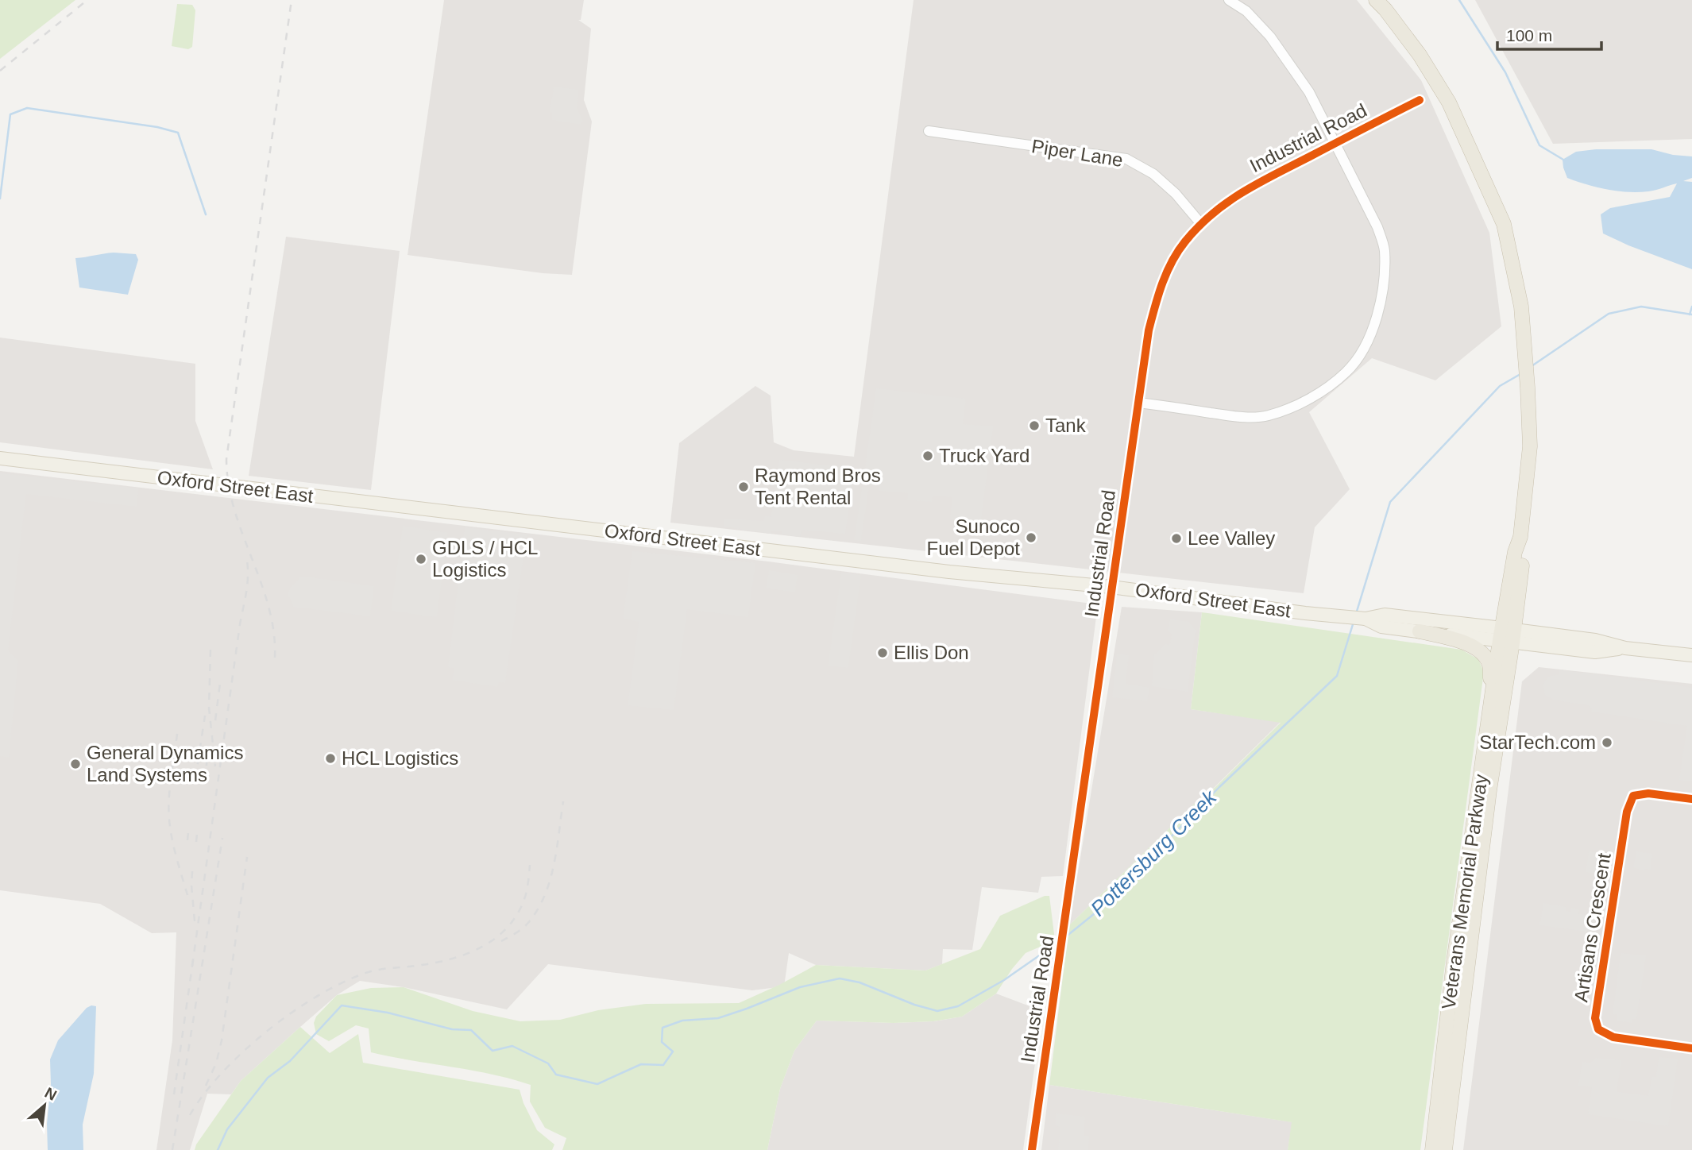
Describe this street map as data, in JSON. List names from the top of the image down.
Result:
{
  "streets": {
    "highway": ["Veterans Memorial Parkway"],
    "main road": ["Oxford Street East"],
    "street": ["Industrial Road", "Piper Lane", "Artisans Crescent"]
  },
  "crossings": [
    ["Industrial Road", "Piper Lane"],
    ["Industrial Road", "Oxford Street East"],
    ["Oxford Street East", "Veterans Memorial Parkway"]
  ],
  "water": ["Pottersburg Creek"],
  "places": [
    "Tank",
    "Truck Yard",
    "Raymond Bros Tent Rental",
    "Sunoco Fuel Depot",
    "Lee Valley",
    "GDLS / HCL Logistics",
    "Ellis Don",
    "StarTech.com",
    "HCL Logistics",
    "General Dynamics Land Systems"
  ],
  "scale_bar": "100 m",
  "north": "top right"
}
